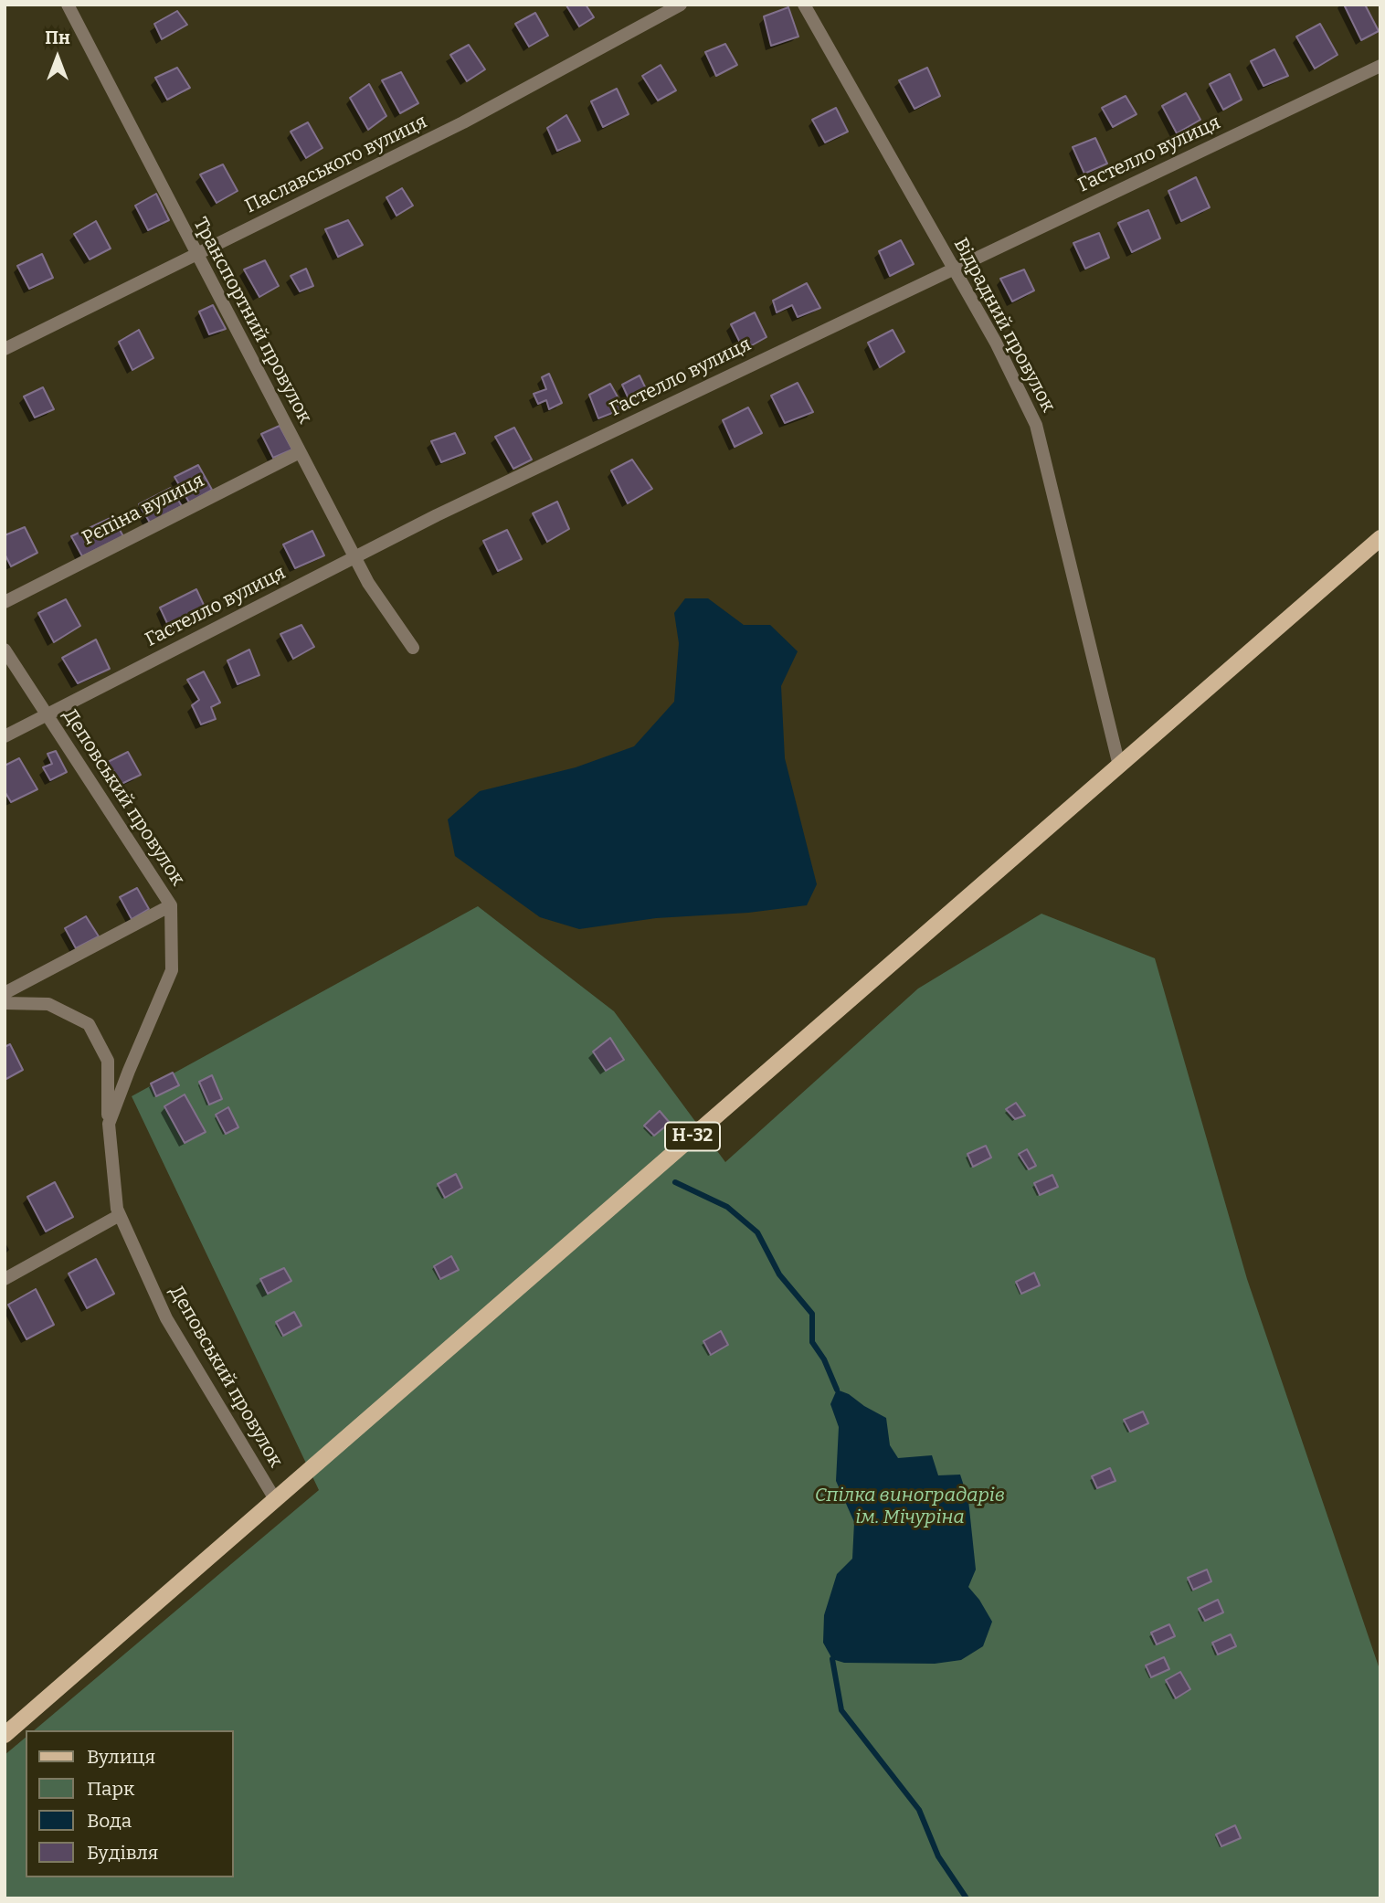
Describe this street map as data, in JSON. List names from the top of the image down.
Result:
{
  "streets": {
    "main road": ["Н-32"],
    "street": [
      "Гастелло вулиця",
      "Паславського вулиця",
      "Транспортний провулок",
      "Відрадний провулок",
      "Рєпіна вулиця",
      "Деповський провулок"
    ]
  },
  "crossings": [
    ["Гастелло вулиця", "Транспортний провулок"],
    ["Гастелло вулиця", "Відрадний провулок"],
    ["Гастелло вулиця", "Деповський провулок"],
    ["Паславського вулиця", "Транспортний провулок"],
    ["Транспортний провулок", "Рєпіна вулиця"],
    ["Відрадний провулок", "Н-32"],
    ["Деповський провулок", "Н-32"]
  ],
  "parks": ["Спілка виноградарів ім. Мічуріна"],
  "legend": [
    "Вулиця",
    "Парк",
    "Вода",
    "Будівля"
  ],
  "north": "top"
}
